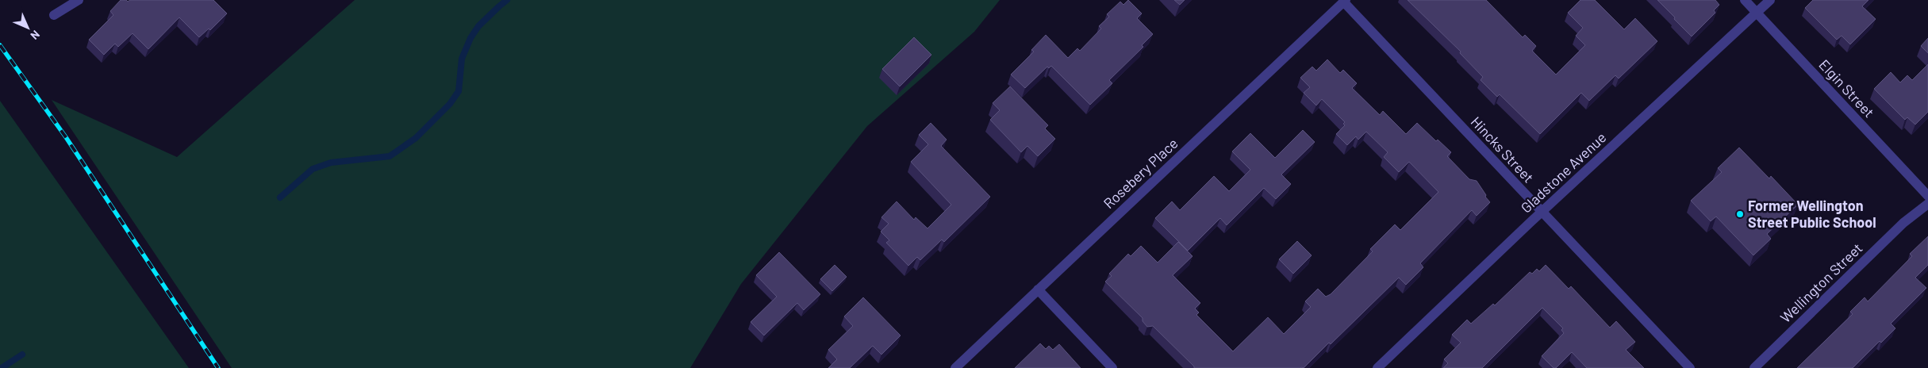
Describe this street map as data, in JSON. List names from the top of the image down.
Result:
{
  "streets": {
    "street": [
      "Elgin Street",
      "Hincks Street",
      "Gladstone Avenue",
      "Rosebery Place",
      "Wellington Street"
    ]
  },
  "crossings": [
    ["Elgin Street", "Gladstone Avenue"],
    ["Hincks Street", "Gladstone Avenue"],
    ["Hincks Street", "Rosebery Place"]
  ],
  "places": ["Former Wellington Street Public School"],
  "north": "bottom right"
}
